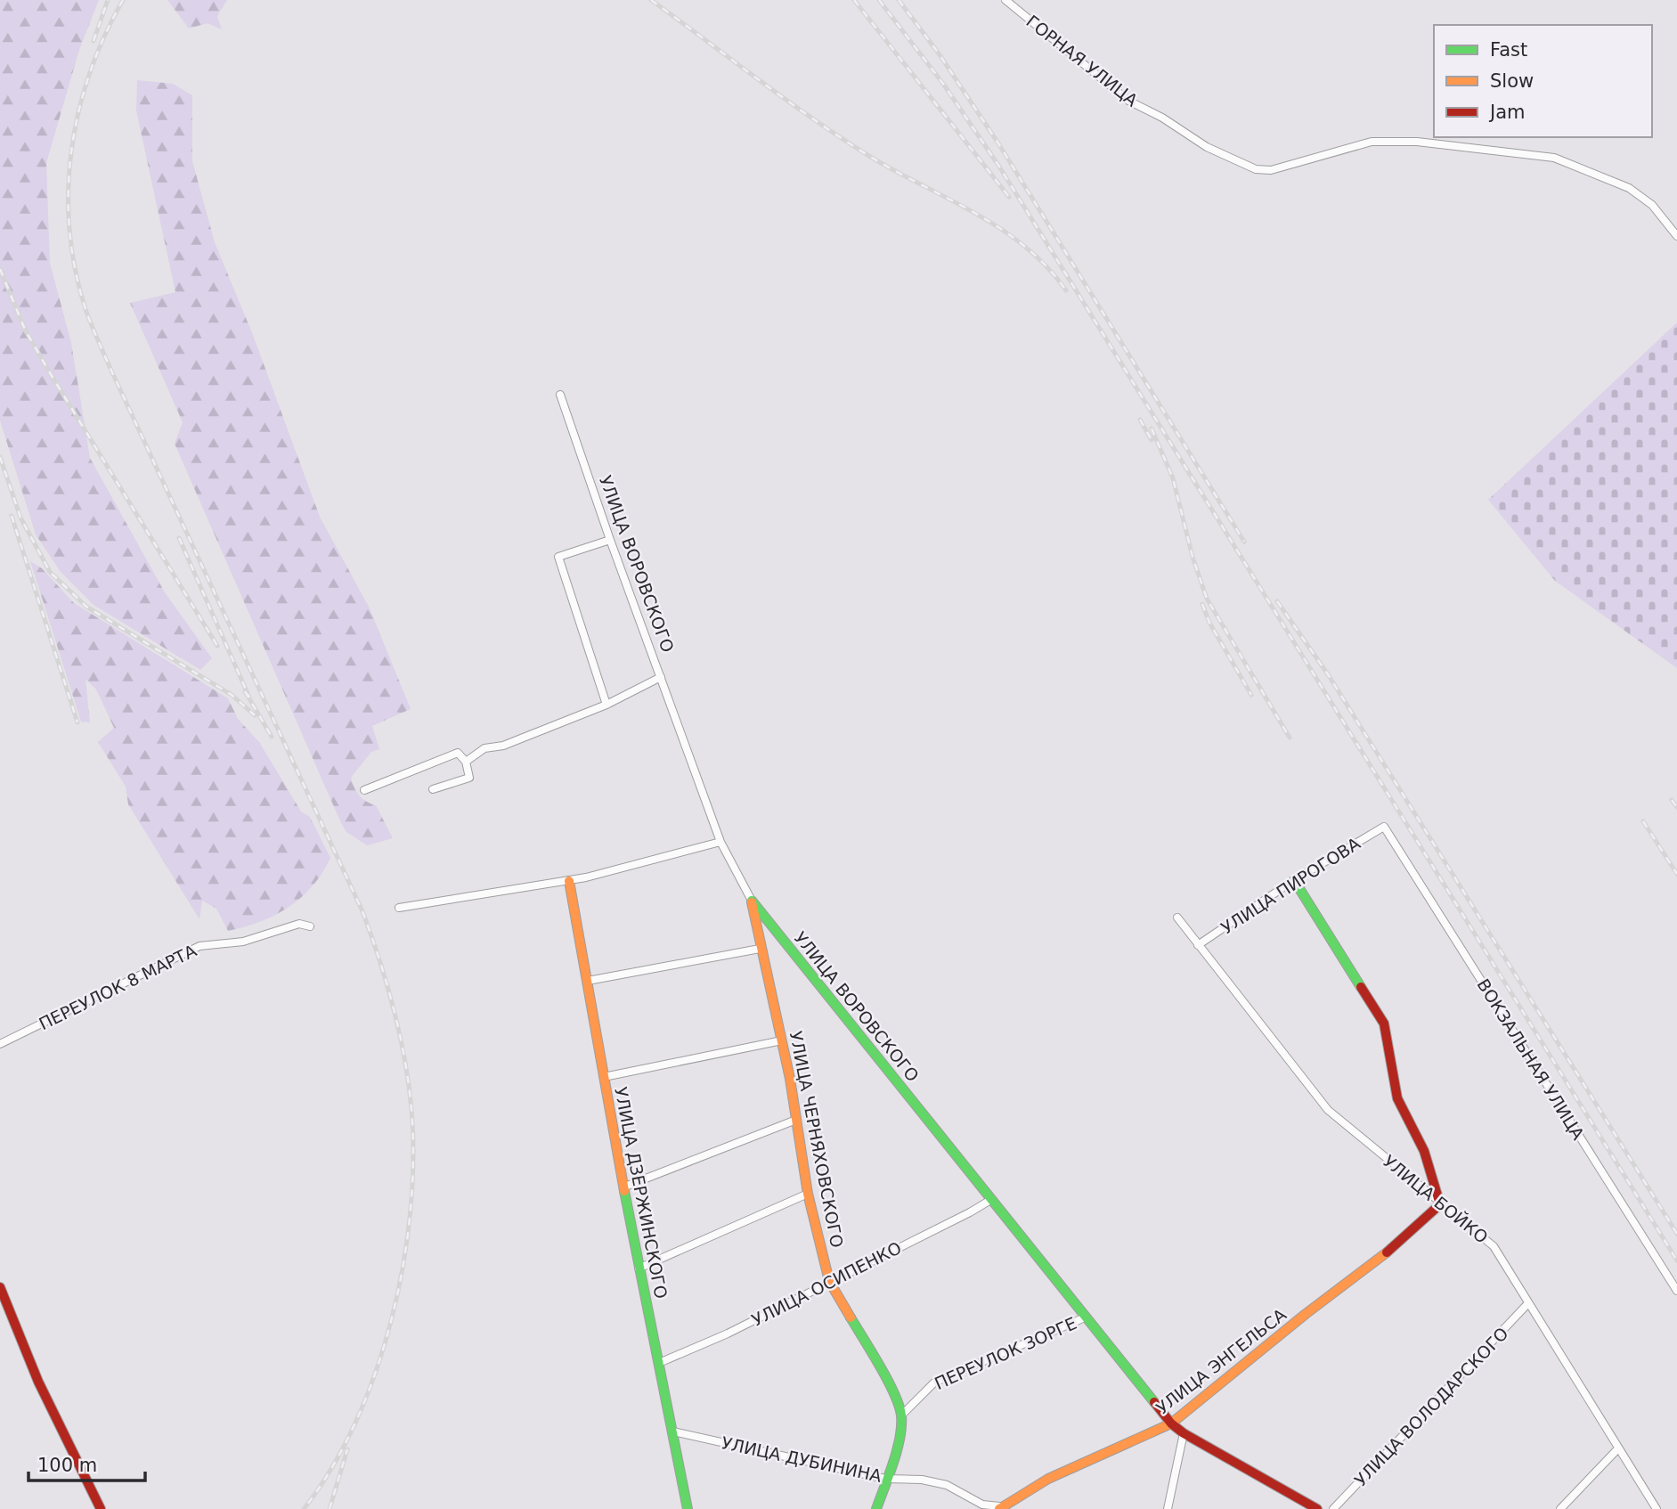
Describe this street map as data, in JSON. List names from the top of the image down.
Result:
{
  "streets": {
    "street": [
      "ГОРНАЯ УЛИЦА",
      "УЛИЦА ВОРОВСКОГО",
      "УЛИЦА ПИРОГОВА",
      "ПЕРЕУЛОК 8 МАРТА",
      "ВОКЗАЛЬНАЯ УЛИЦА",
      "УЛИЦА ЧЕРНЯХОВСКОГО",
      "УЛИЦА ДЗЕРЖИНСКОГО",
      "УЛИЦА БОЙКО",
      "УЛИЦА ОСИПЕНКО",
      "ПЕРЕУЛОК ЗОРГЕ",
      "УЛИЦА ЭНГЕЛЬСА",
      "УЛИЦА ВОЛОДАРСКОГО",
      "УЛИЦА ДУБИНИНА"
    ]
  },
  "crossings": [
    ["УЛИЦА ВОРОВСКОГО", "УЛИЦА ЧЕРНЯХОВСКОГО"],
    ["УЛИЦА ВОРОВСКОГО", "УЛИЦА ОСИПЕНКО"],
    ["УЛИЦА ВОРОВСКОГО", "ПЕРЕУЛОК ЗОРГЕ"],
    ["УЛИЦА ВОРОВСКОГО", "УЛИЦА ЭНГЕЛЬСА"],
    ["УЛИЦА ПИРОГОВА", "ВОКЗАЛЬНАЯ УЛИЦА"],
    ["УЛИЦА ПИРОГОВА", "УЛИЦА БОЙКО"],
    ["УЛИЦА ЧЕРНЯХОВСКОГО", "УЛИЦА ОСИПЕНКО"],
    ["УЛИЦА ЧЕРНЯХОВСКОГО", "ПЕРЕУЛОК ЗОРГЕ"],
    ["УЛИЦА ДЗЕРЖИНСКОГО", "УЛИЦА ОСИПЕНКО"],
    ["УЛИЦА ДЗЕРЖИНСКОГО", "УЛИЦА ДУБИНИНА"],
    ["УЛИЦА БОЙКО", "УЛИЦА ЭНГЕЛЬСА"],
    ["УЛИЦА БОЙКО", "УЛИЦА ВОЛОДАРСКОГО"],
    ["УЛИЦА ЭНГЕЛЬСА", "УЛИЦА ДУБИНИНА"]
  ],
  "legend": ["Fast", "Slow", "Jam"],
  "scale_bar": "100 m"
}
